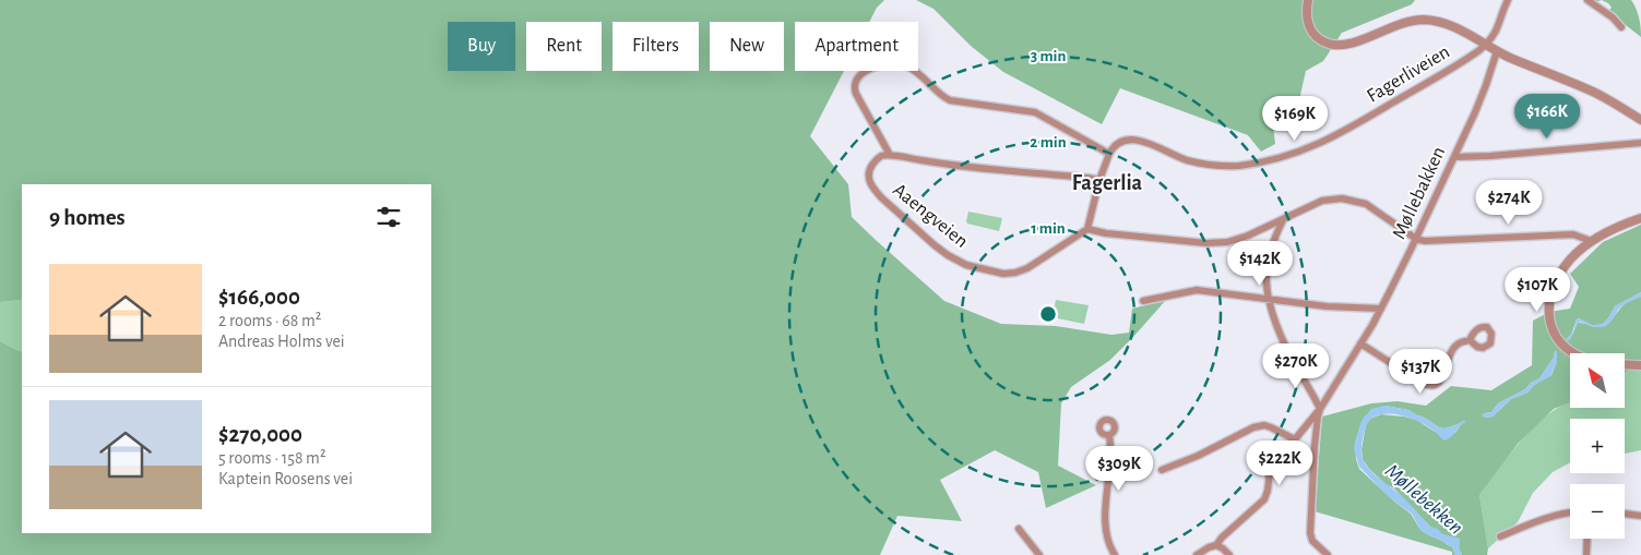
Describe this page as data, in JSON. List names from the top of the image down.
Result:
{
  "streets": {
    "street": ["Fagerliveien", "Møllebakken", "Aaengveien"]
  },
  "districts": ["Fagerlia"],
  "water": ["Møllebekken"],
  "north": "top left",
  "page": {
    "chip": [
      "Buy",
      "Rent",
      "Filters",
      "New",
      "Apartment"
    ],
    "price": [
      "$166K",
      "$169K",
      "$274K",
      "$142K",
      "$107K",
      "$270K",
      "$137K",
      "$222K",
      "$309K"
    ],
    "heading": "9 homes",
    "list": [
      {
        "name": "$166,000",
        "note": "2 rooms · 68 m² · Andreas Holms vei"
      },
      {
        "name": "$270,000",
        "note": "5 rooms · 158 m² · Kaptein Roosens vei"
      }
    ],
    "map_buttons": ["+", "−"]
  },
  "rings": ["3 min", "2 min", "1 min"]
}
